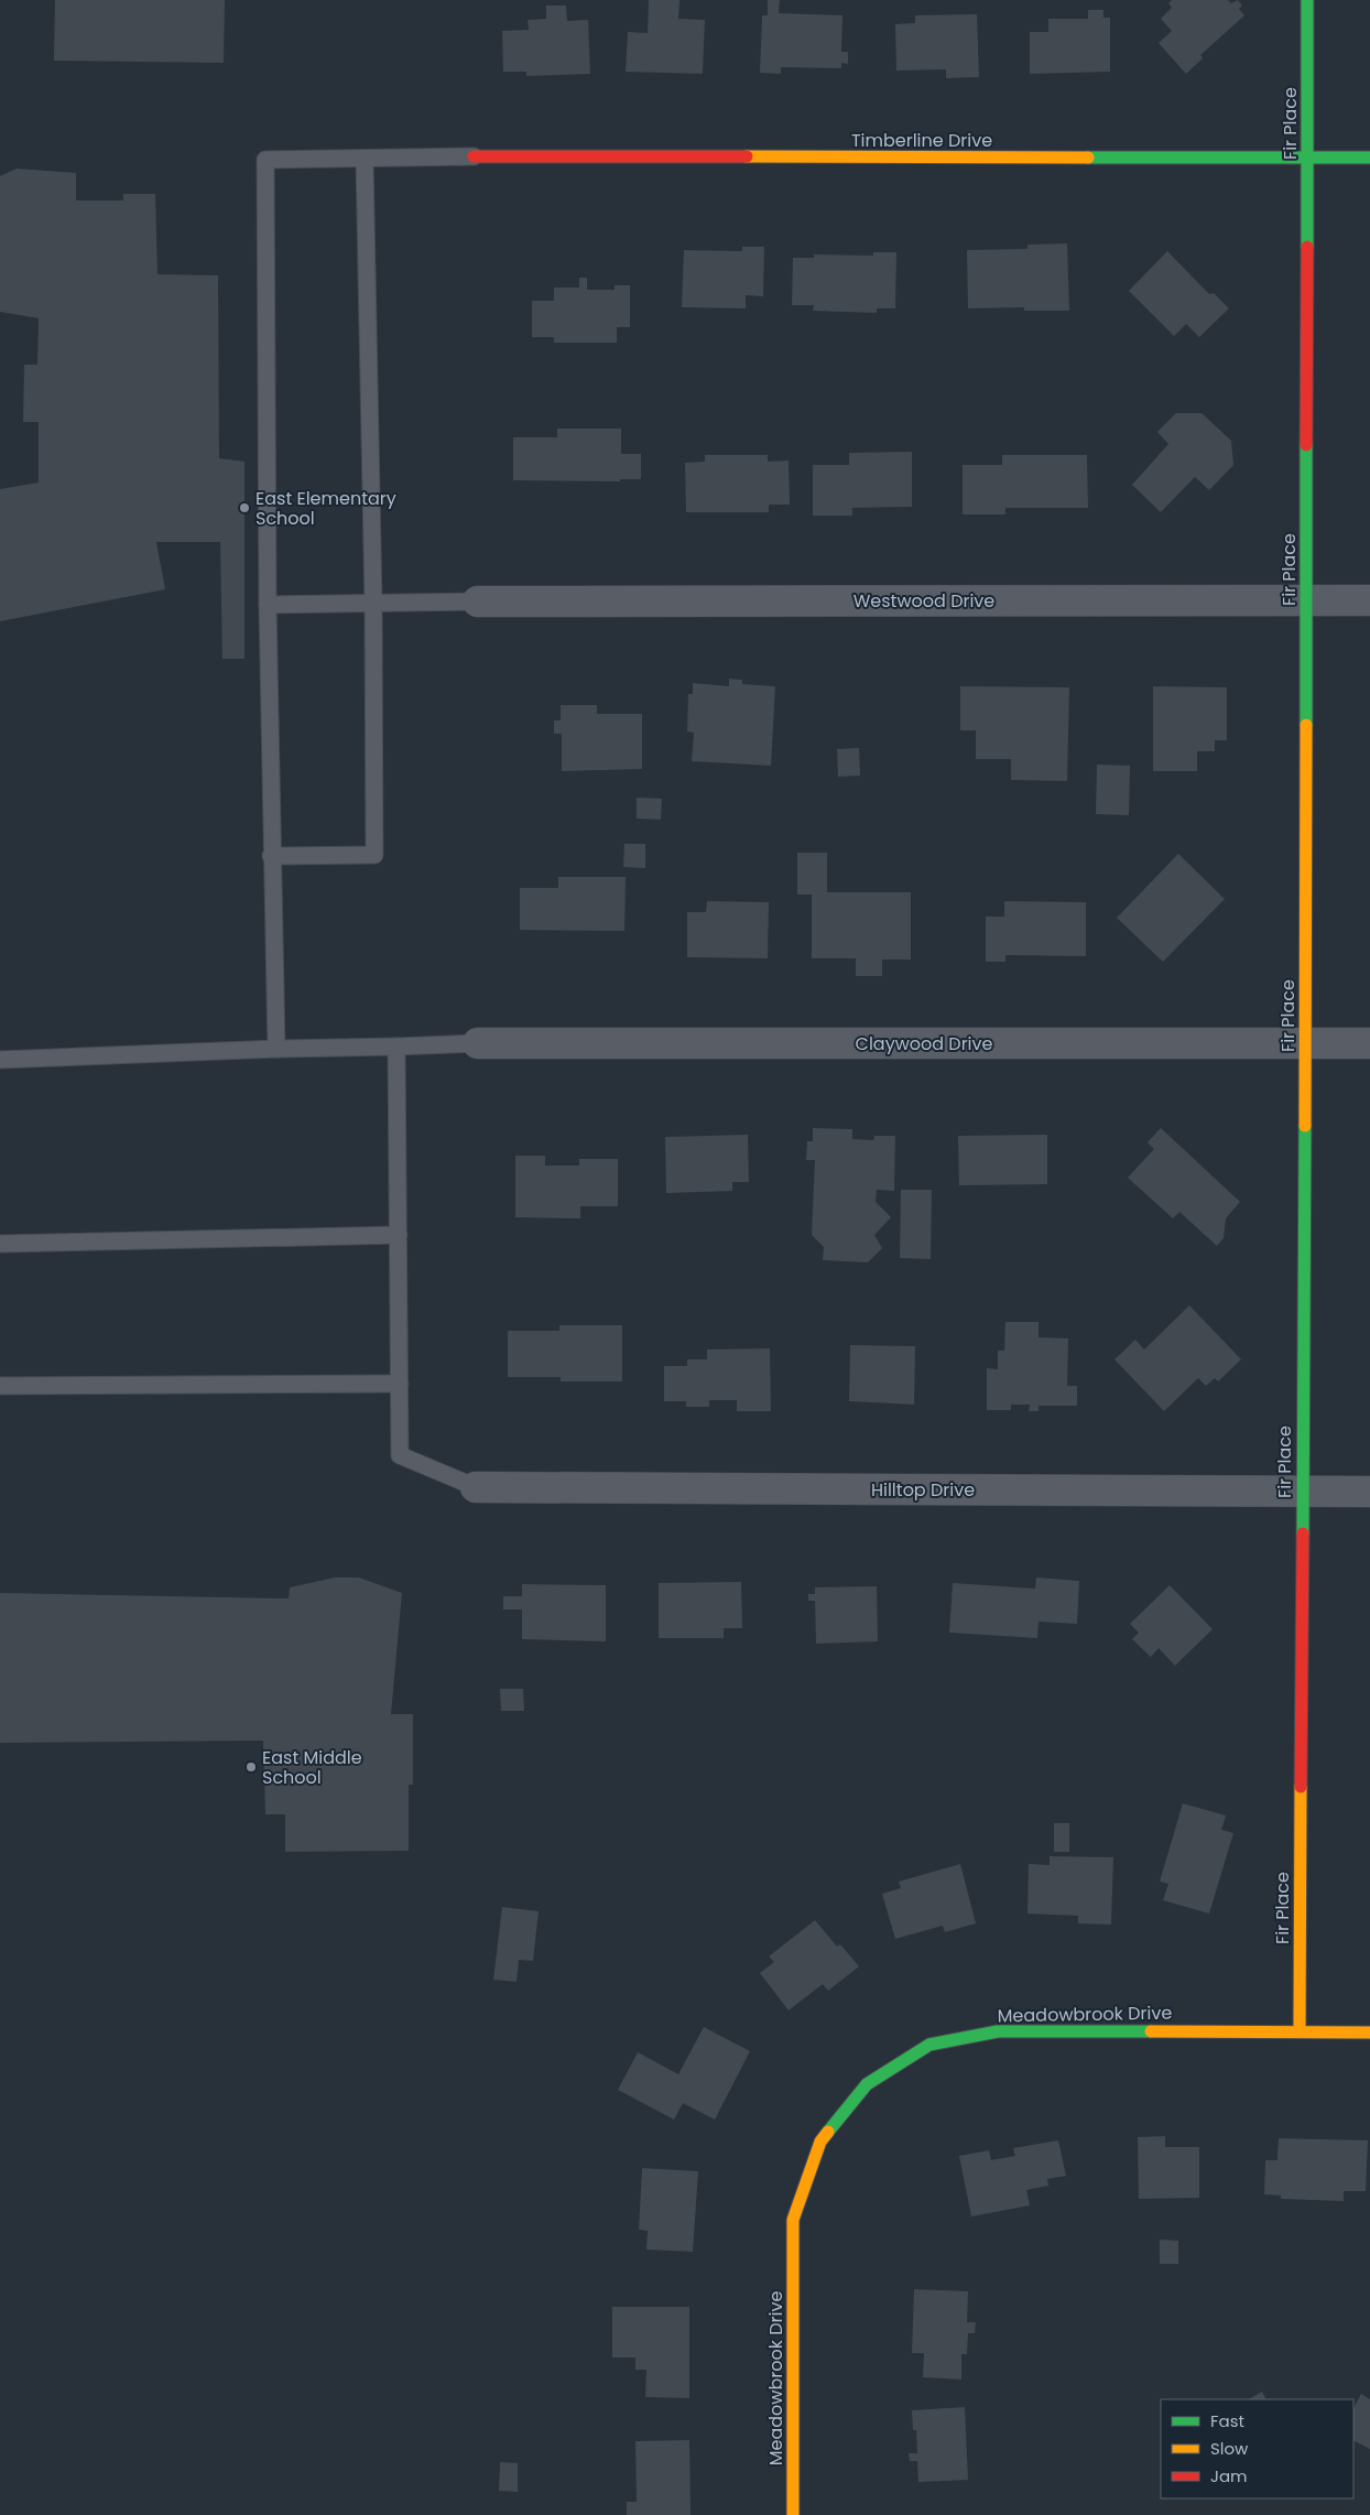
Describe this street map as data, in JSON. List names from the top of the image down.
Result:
{
  "streets": {
    "street": [
      "Fir Place",
      "Timberline Drive",
      "Westwood Drive",
      "Claywood Drive",
      "Hilltop Drive",
      "Meadowbrook Drive"
    ]
  },
  "crossings": [
    ["Fir Place", "Timberline Drive"],
    ["Fir Place", "Westwood Drive"],
    ["Fir Place", "Claywood Drive"],
    ["Fir Place", "Hilltop Drive"],
    ["Fir Place", "Meadowbrook Drive"]
  ],
  "places": ["East Elementary School", "East Middle School"],
  "legend": ["Fast", "Slow", "Jam"]
}
